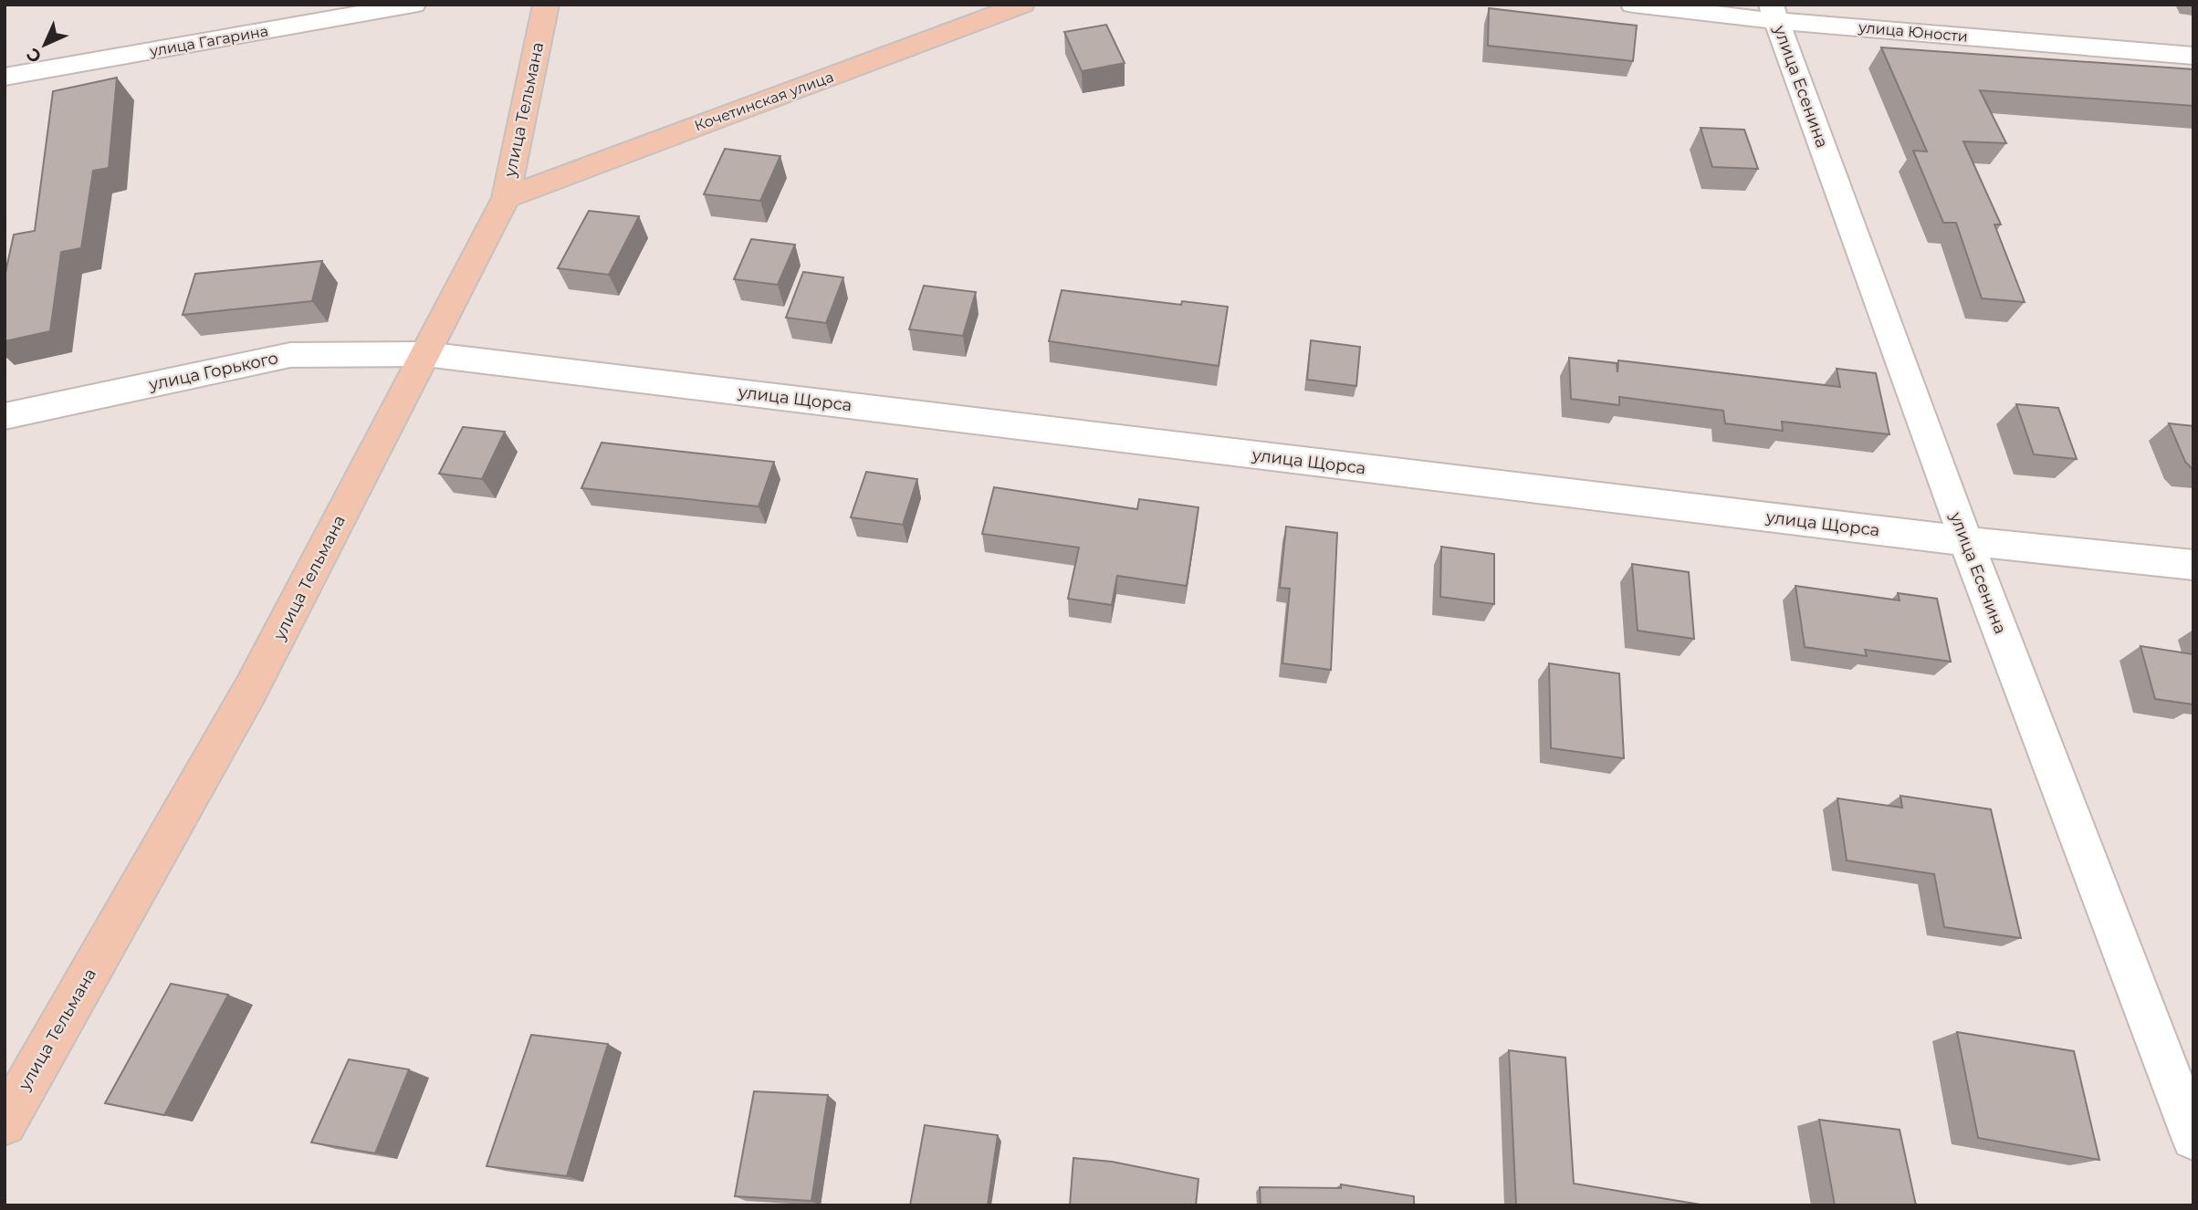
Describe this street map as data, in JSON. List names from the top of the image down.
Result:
{
  "streets": {
    "main road": ["Кочетинская улица", "улица Тельмана"],
    "street": [
      "улица Юности",
      "улица Гагарина",
      "улица Есенина",
      "улица Горького",
      "улица Щорса"
    ]
  },
  "crossings": [
    ["улица Юности", "улица Есенина"],
    ["улица Есенина", "улица Щорса"],
    ["Кочетинская улица", "улица Тельмана"],
    ["улица Тельмана", "улица Горького"],
    ["улица Тельмана", "улица Щорса"],
    ["улица Горького", "улица Щорса"]
  ],
  "north": "bottom left"
}
